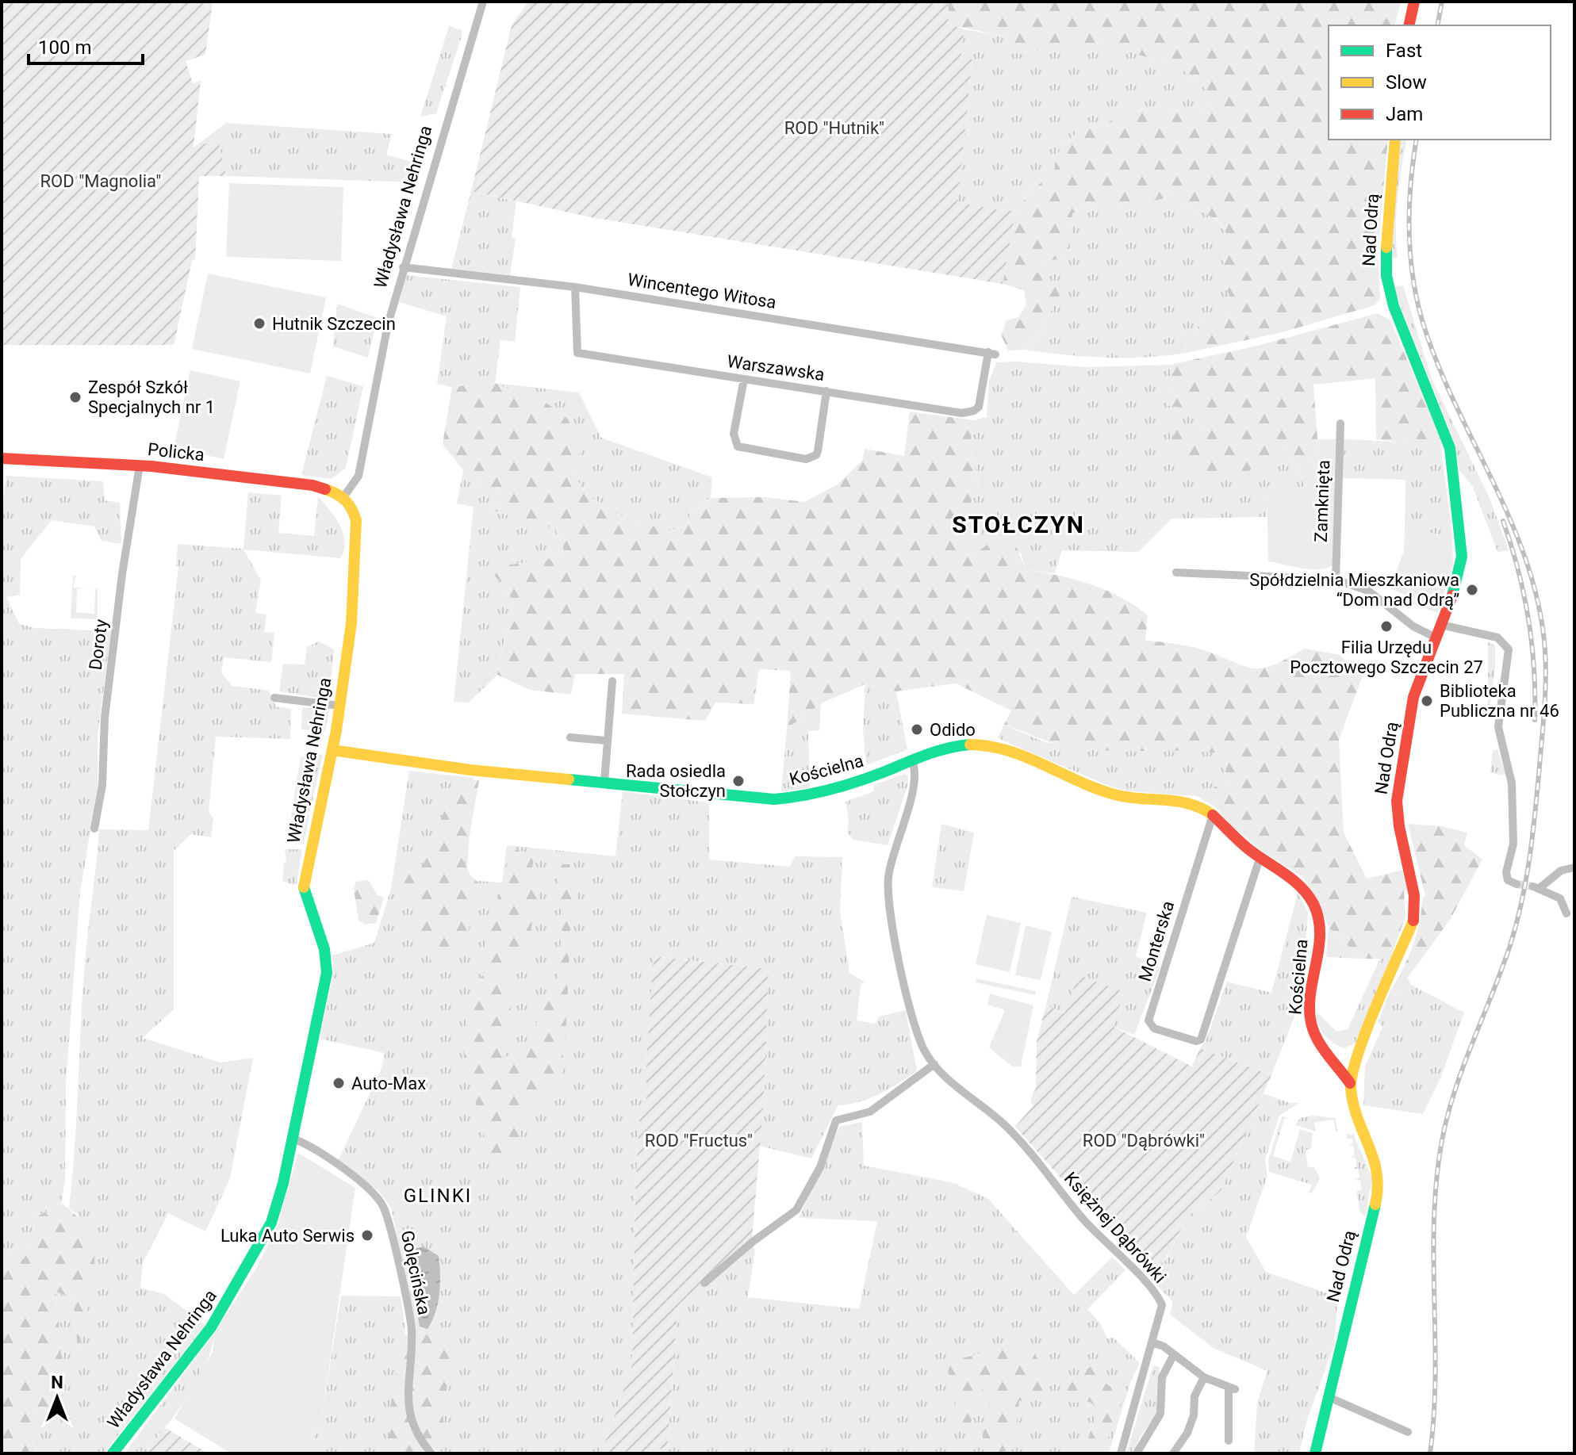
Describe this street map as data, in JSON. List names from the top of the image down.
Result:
{
  "streets": {
    "street": [
      "Władysława Nehringa",
      "Nad Odrą",
      "Wincentego Witosa",
      "Warszawska",
      "Policka",
      "Zamknięta",
      "Doroty",
      "Kościelna",
      "Monterska",
      "Księżnej Dąbrówki",
      "Golęcińska"
    ]
  },
  "crossings": [
    ["Władysława Nehringa", "Wincentego Witosa"],
    ["Władysława Nehringa", "Policka"],
    ["Władysława Nehringa", "Kościelna"],
    ["Władysława Nehringa", "Golęcińska"],
    ["Nad Odrą", "Kościelna"],
    ["Wincentego Witosa", "Warszawska"],
    ["Policka", "Doroty"],
    ["Kościelna", "Monterska"],
    ["Kościelna", "Księżnej Dąbrówki"]
  ],
  "districts": ["STOŁCZYN", "GLINKI"],
  "parks": [
    "ROD \"Hutnik\"",
    "ROD \"Magnolia\"",
    "ROD \"Fructus\"",
    "ROD \"Dąbrówki\""
  ],
  "places": [
    "Hutnik Szczecin",
    "Zespół Szkół Specjalnych nr 1",
    "Spółdzielnia Mieszkaniowa “Dom nad Odrą”",
    "Filia Urzędu Pocztowego Szczecin 27",
    "Biblioteka Publiczna nr 46",
    "Odido",
    "Rada osiedla Stołczyn",
    "Auto-Max",
    "Luka Auto Serwis"
  ],
  "legend": ["Fast", "Slow", "Jam"],
  "scale_bar": "100 m",
  "north": "top"
}
